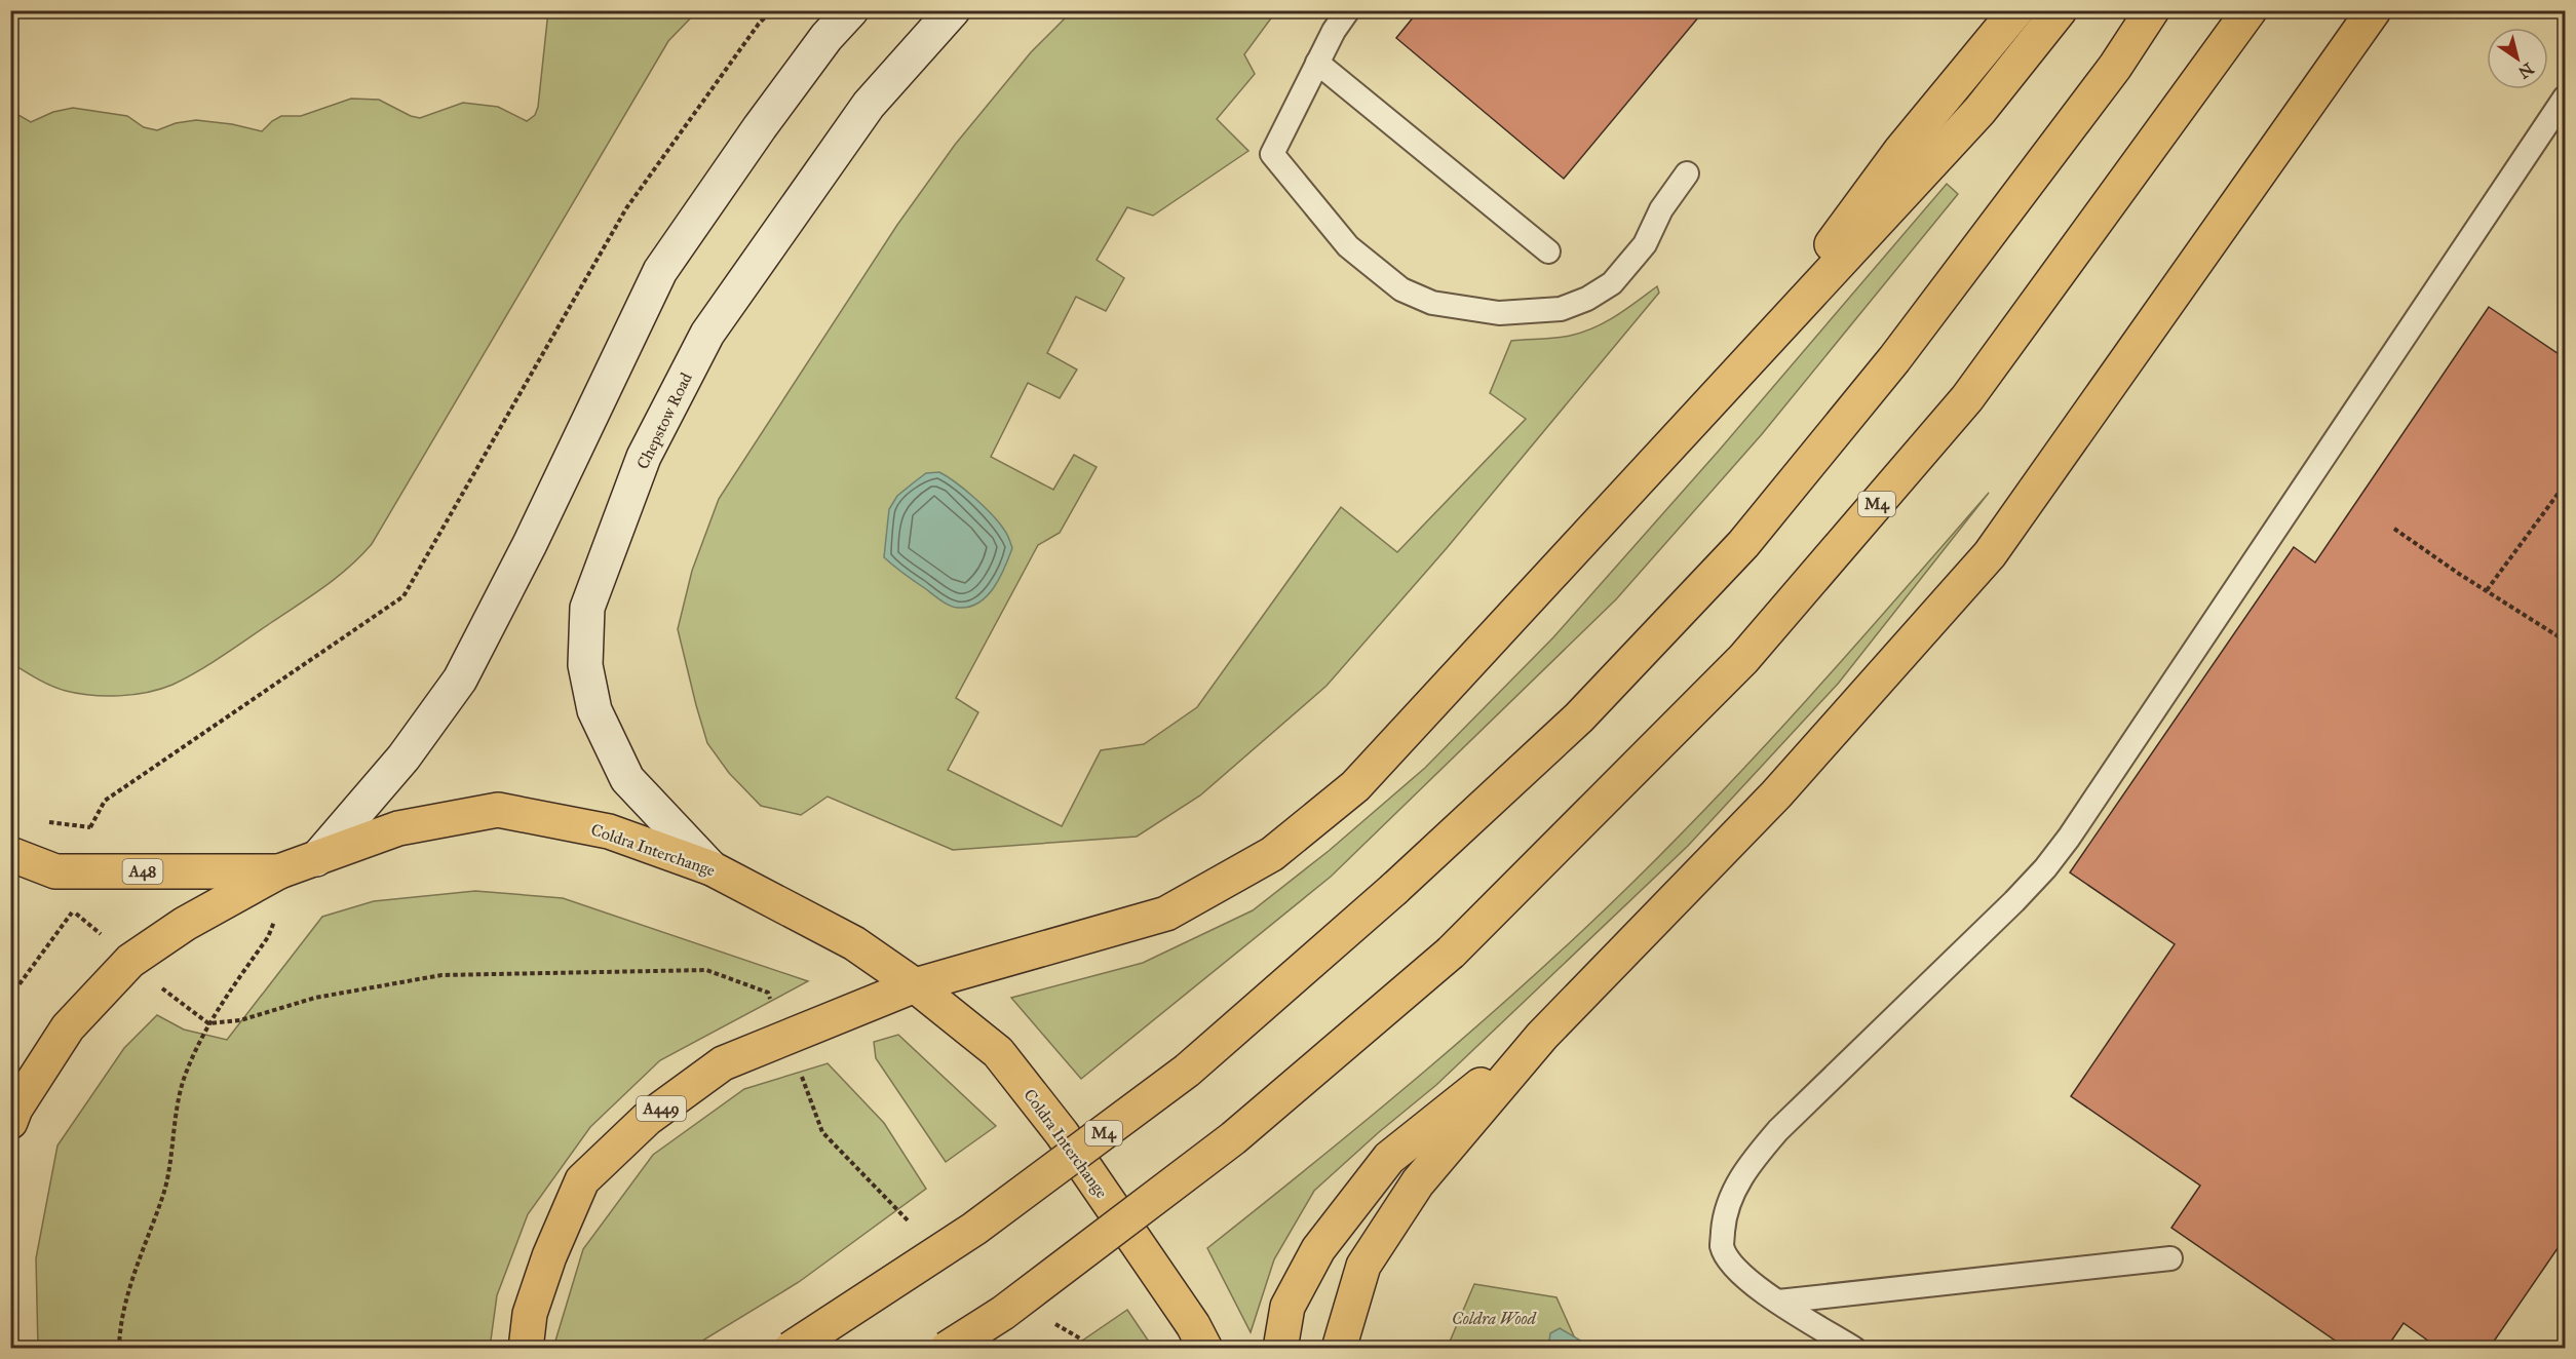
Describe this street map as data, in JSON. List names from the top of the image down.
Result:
{
  "streets": {
    "main road": [
      "Chepstow Road",
      "M4",
      "Coldra Interchange",
      "A48",
      "A449"
    ]
  },
  "crossings": [
    ["Chepstow Road", "Coldra Interchange"],
    ["Coldra Interchange", "A48"],
    ["Coldra Interchange", "A449"]
  ],
  "parks": ["Coldra Wood"],
  "north": "bottom right"
}
